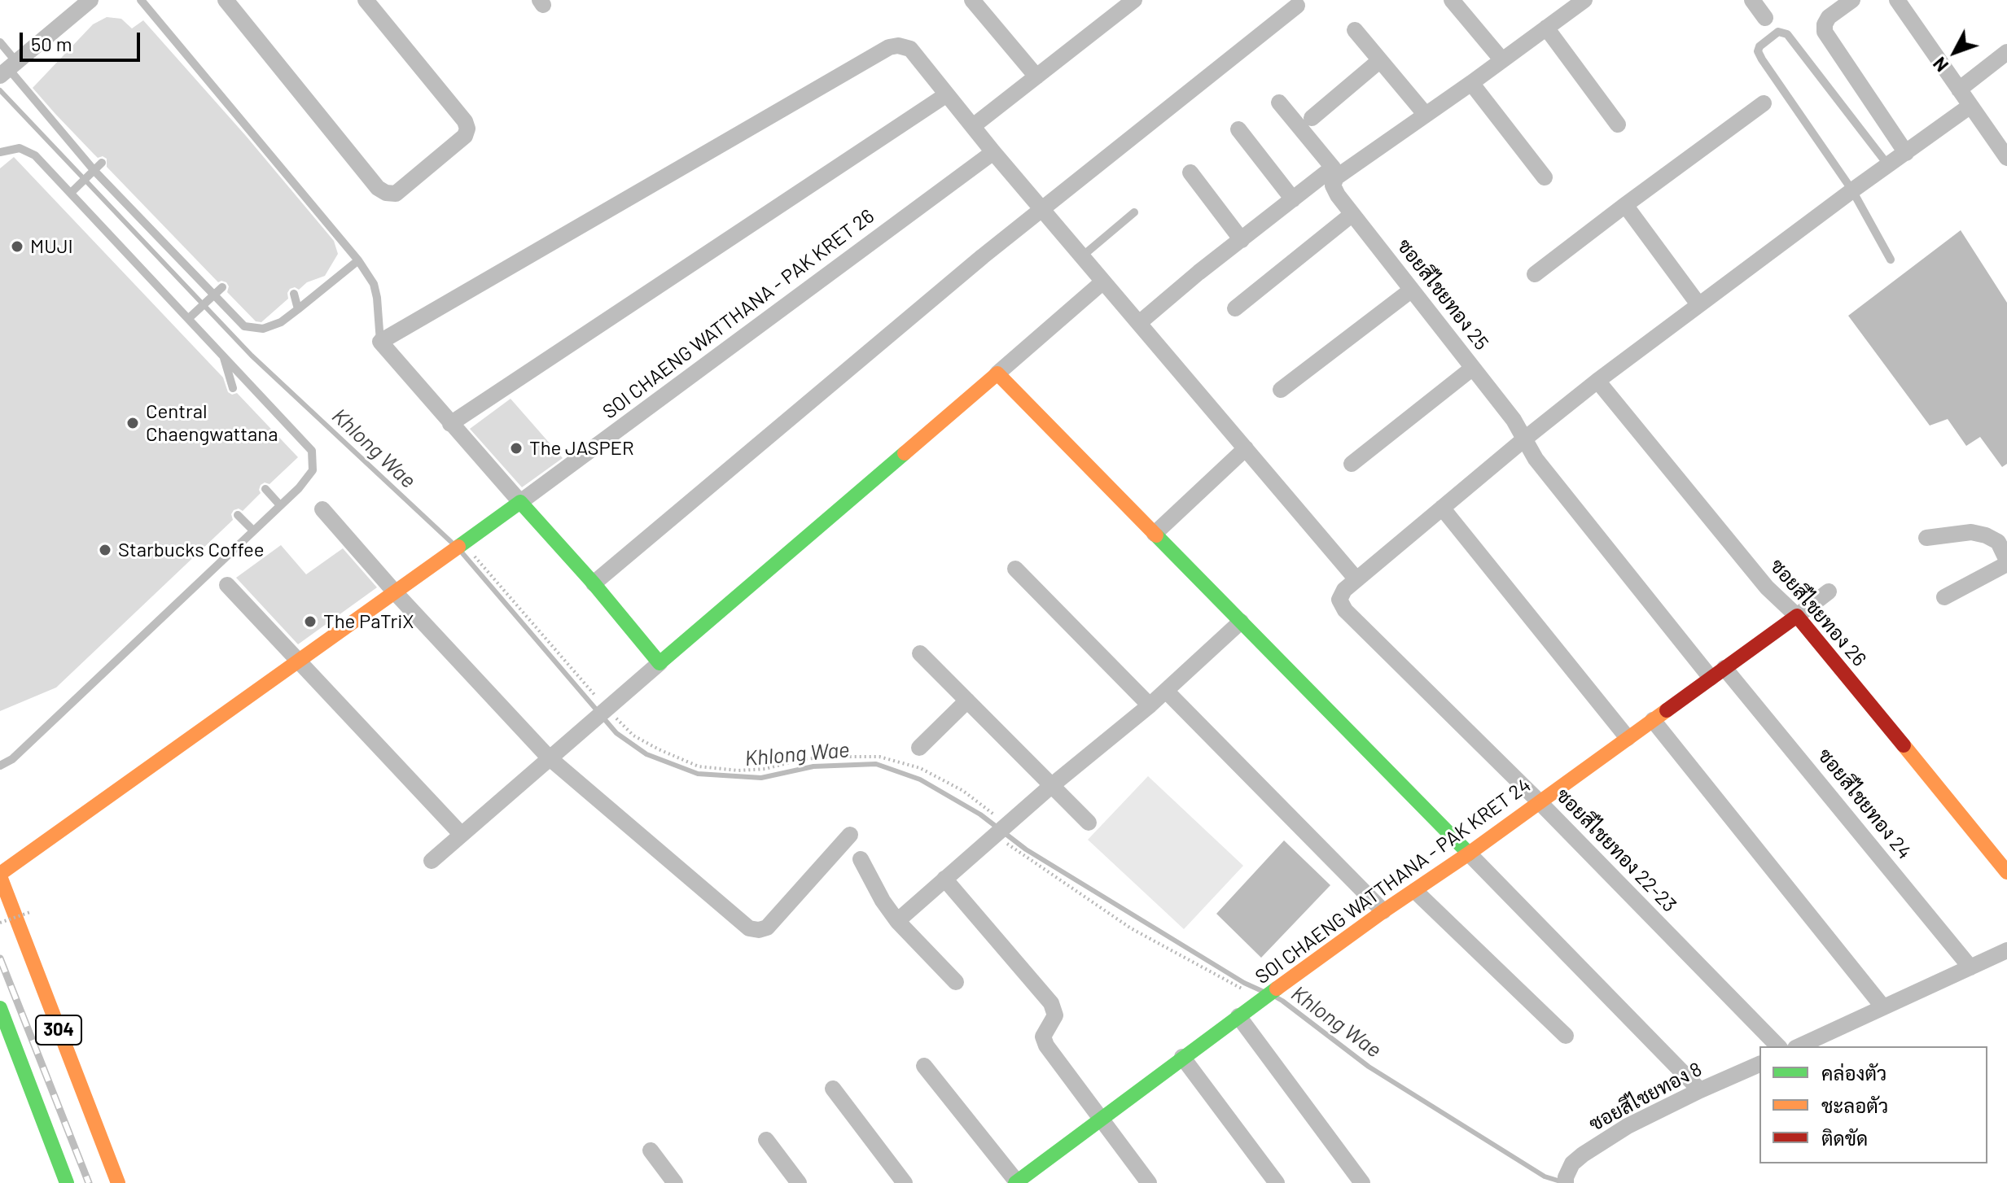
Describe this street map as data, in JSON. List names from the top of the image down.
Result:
{
  "streets": {
    "street": [
      "ซอยสีไชยทอง 25",
      "SOI CHAENG WATTHANA - PAK KRET 26",
      "ซอยสีไชยทอง 26",
      "ซอยสีไชยทอง 24",
      "ซอยสีไชยทอง 22-23",
      "SOI CHAENG WATTHANA - PAK KRET 24",
      "304",
      "ซอยสีไชยทอง 8"
    ]
  },
  "crossings": [
    ["ซอยสีไชยทอง 25", "SOI CHAENG WATTHANA - PAK KRET 24"],
    ["SOI CHAENG WATTHANA - PAK KRET 26", "304"],
    ["ซอยสีไชยทอง 26", "SOI CHAENG WATTHANA - PAK KRET 24"],
    ["ซอยสีไชยทอง 24", "SOI CHAENG WATTHANA - PAK KRET 24"],
    ["ซอยสีไชยทอง 22-23", "SOI CHAENG WATTHANA - PAK KRET 24"]
  ],
  "water": ["Khlong Wae"],
  "places": [
    "MUJI",
    "Central Chaengwattana",
    "The JASPER",
    "Starbucks Coffee",
    "The PaTriX"
  ],
  "legend": ["คล่องตัว", "ชะลอตัว", "ติดขัด"],
  "scale_bar": "50 m",
  "north": "bottom left"
}
